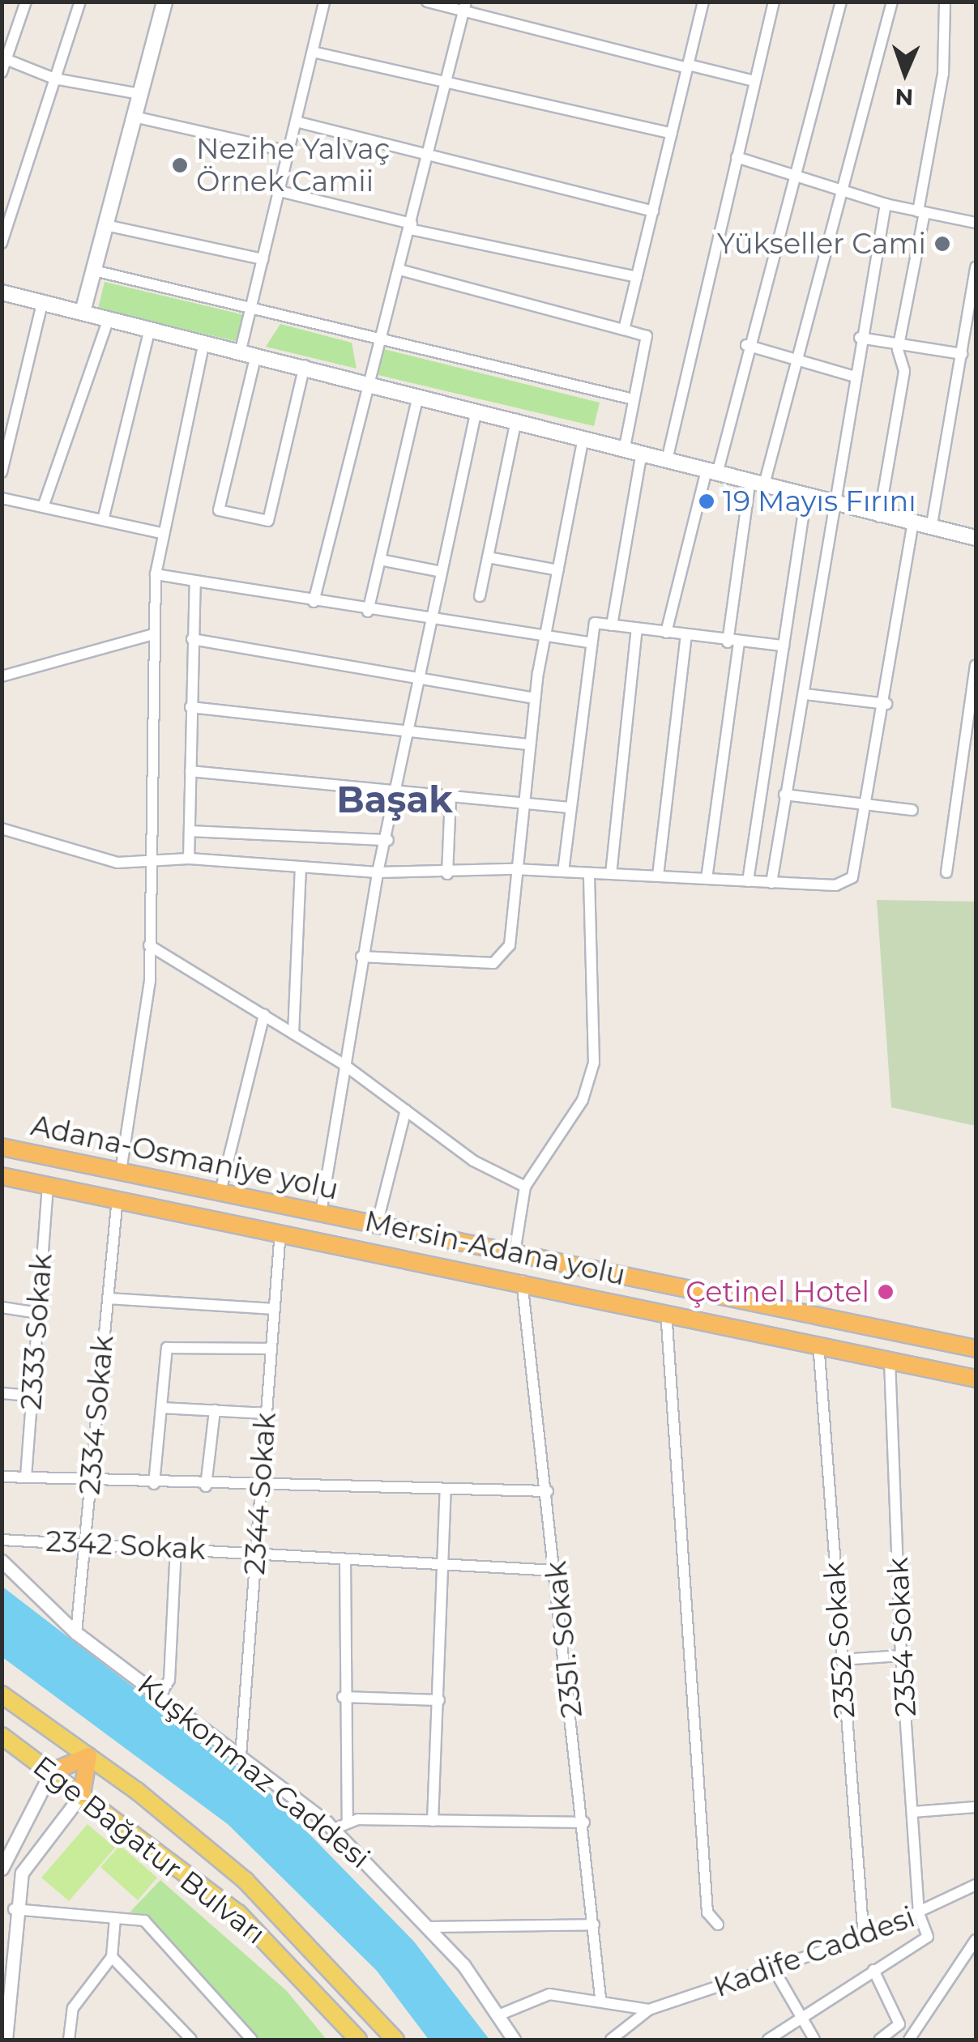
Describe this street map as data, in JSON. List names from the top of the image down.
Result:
{
  "streets": {
    "highway": ["Adana-Osmaniye yolu", "Mersin-Adana yolu"],
    "main road": ["Ege Bağatur Bulvarı"],
    "street": [
      "2333 Sokak",
      "2334 Sokak",
      "2344 Sokak",
      "2342 Sokak",
      "2354 Sokak",
      "2351. Sokak",
      "2352 Sokak",
      "Kuşkonmaz Caddesi",
      "Kadife Caddesi"
    ]
  },
  "crossings": [
    ["Mersin-Adana yolu", "2333 Sokak"],
    ["Mersin-Adana yolu", "2334 Sokak"],
    ["Mersin-Adana yolu", "2344 Sokak"],
    ["Mersin-Adana yolu", "2354 Sokak"],
    ["Mersin-Adana yolu", "2351. Sokak"],
    ["Mersin-Adana yolu", "2352 Sokak"],
    ["2334 Sokak", "2342 Sokak"],
    ["2334 Sokak", "Kuşkonmaz Caddesi"],
    ["2344 Sokak", "2342 Sokak"],
    ["2344 Sokak", "Kuşkonmaz Caddesi"],
    ["2342 Sokak", "2351. Sokak"],
    ["2354 Sokak", "Kadife Caddesi"],
    ["2352 Sokak", "Kadife Caddesi"]
  ],
  "districts": ["Başak"],
  "places": [
    "Nezihe Yalvaç Örnek Camii",
    "Yükseller Cami",
    "19 Mayıs Fırını",
    "Çetinel Hotel"
  ],
  "north": "bottom"
}
